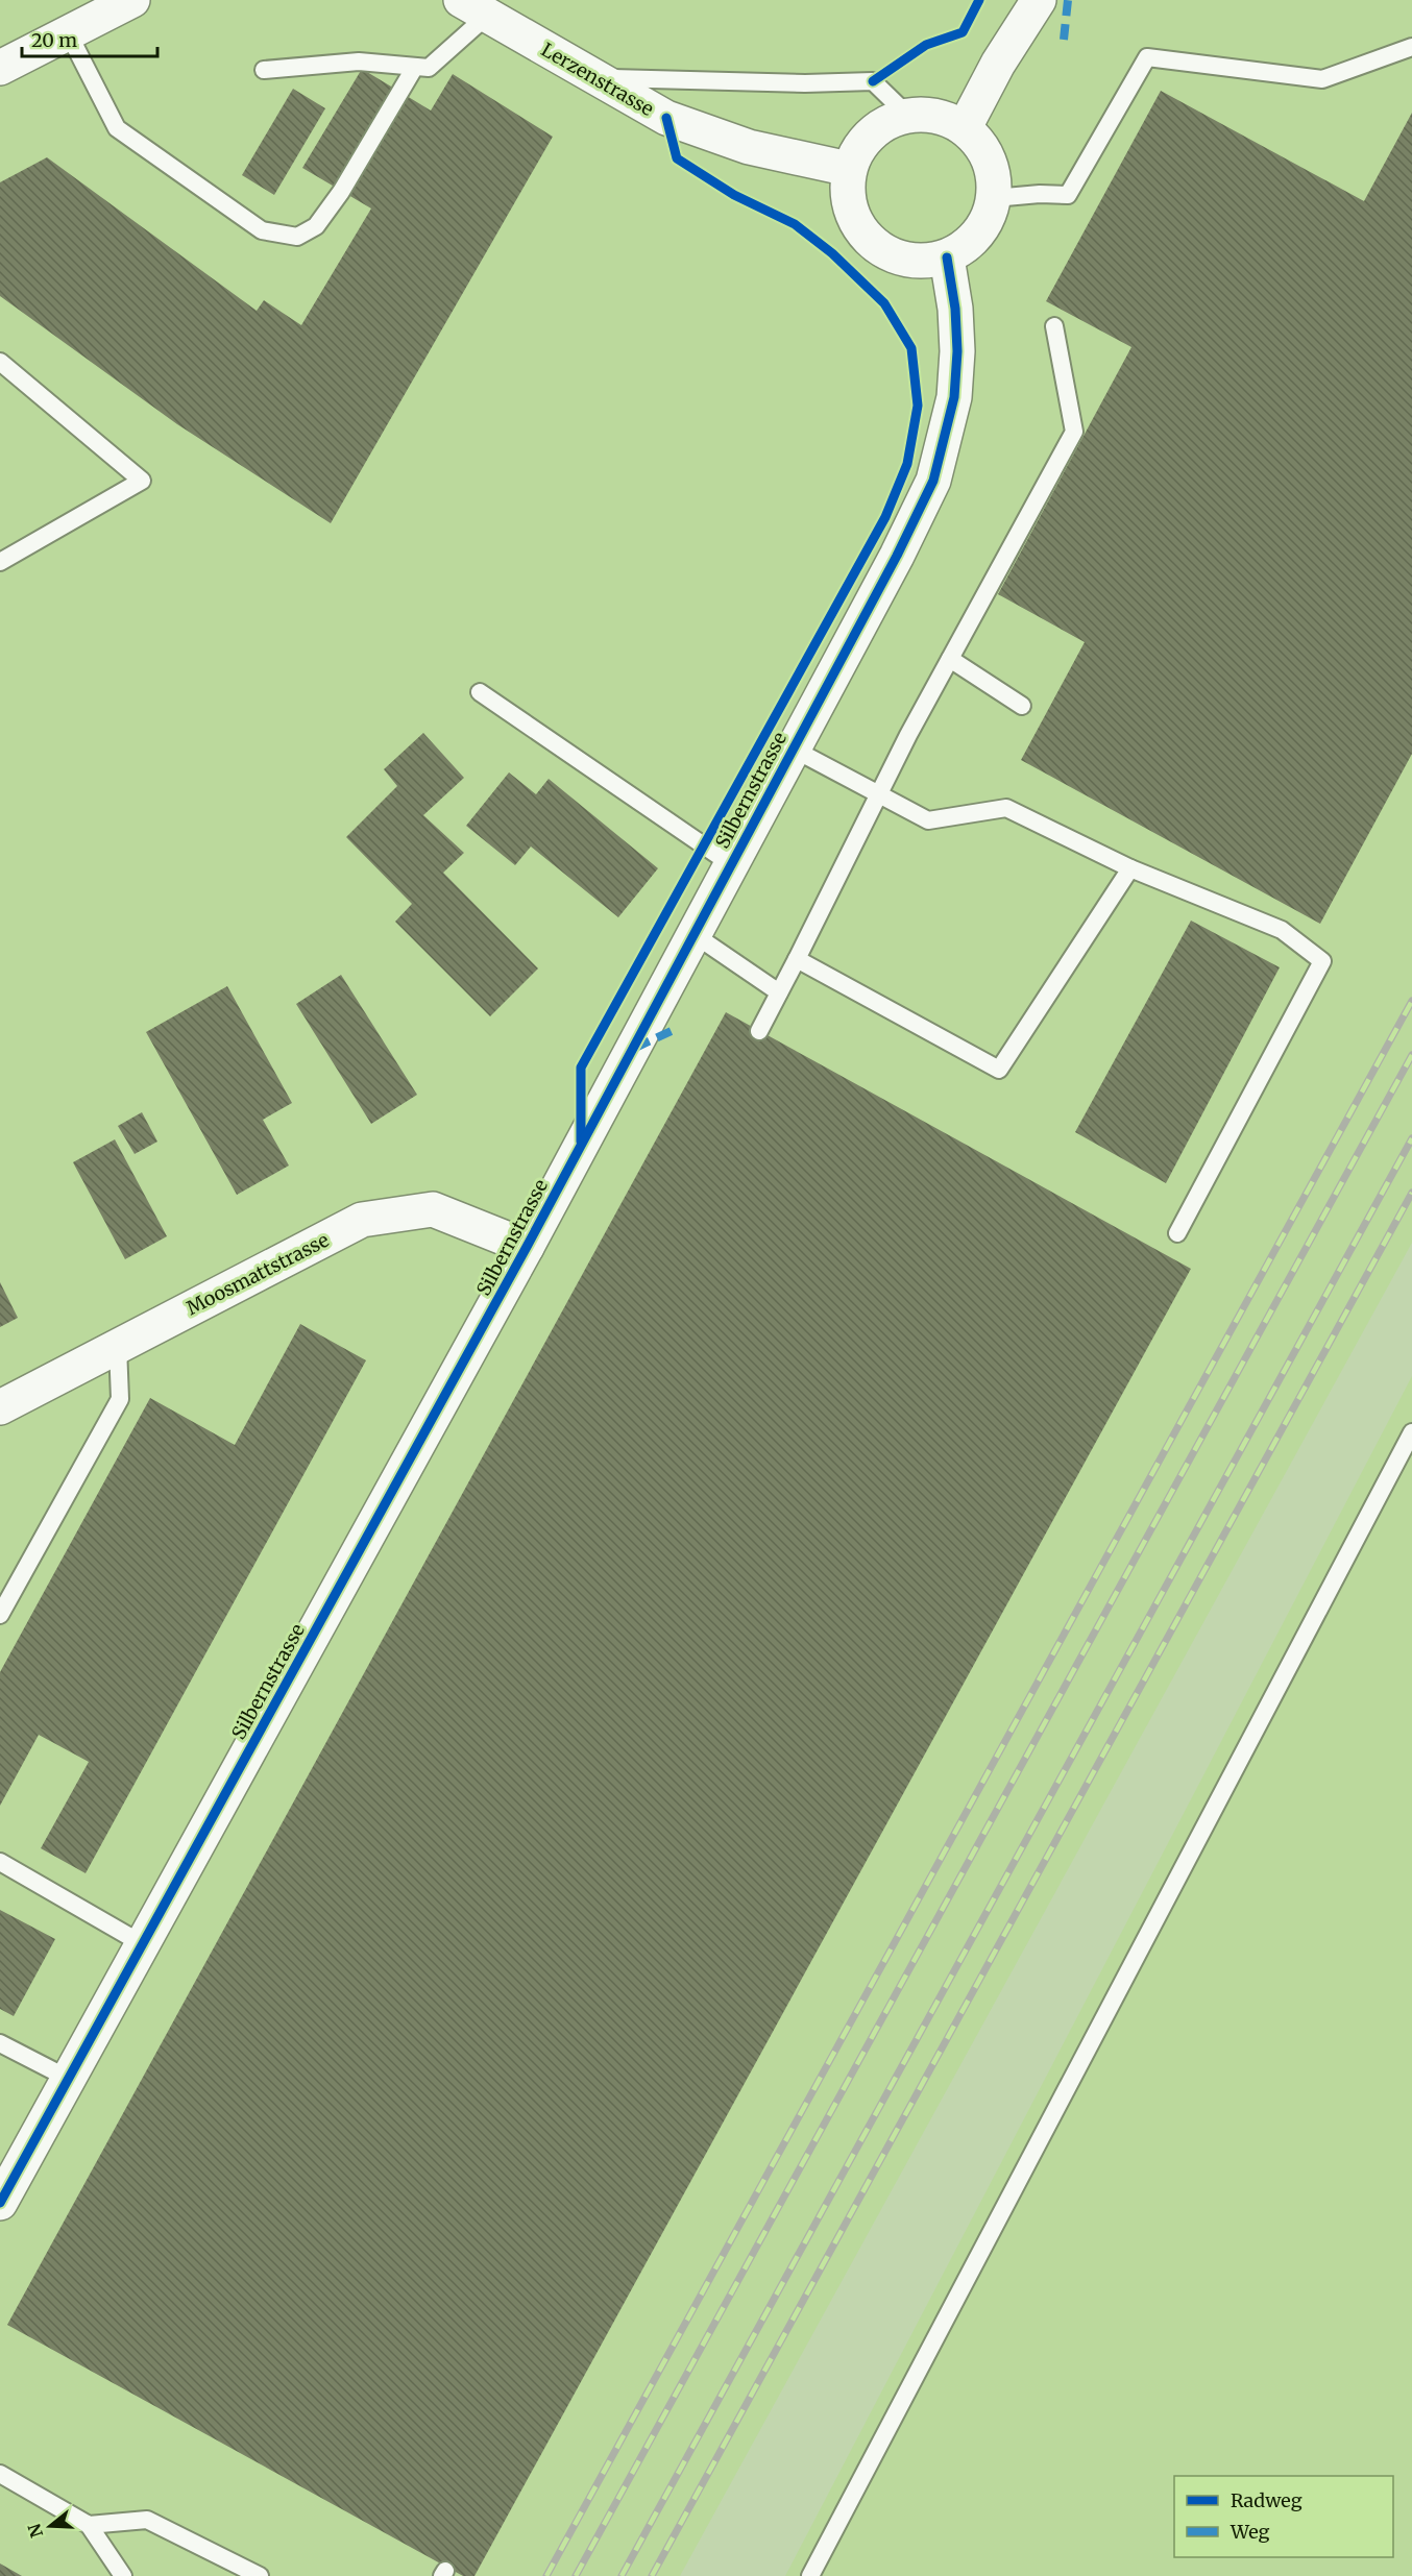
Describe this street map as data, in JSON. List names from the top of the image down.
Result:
{
  "streets": {
    "street": ["Lerzenstrasse", "Silbernstrasse", "Moosmattstrasse"]
  },
  "crossings": [
    ["Lerzenstrasse", "Silbernstrasse"],
    ["Silbernstrasse", "Moosmattstrasse"]
  ],
  "legend": ["Radweg", "Weg"],
  "scale_bar": "20 m",
  "north": "left"
}
